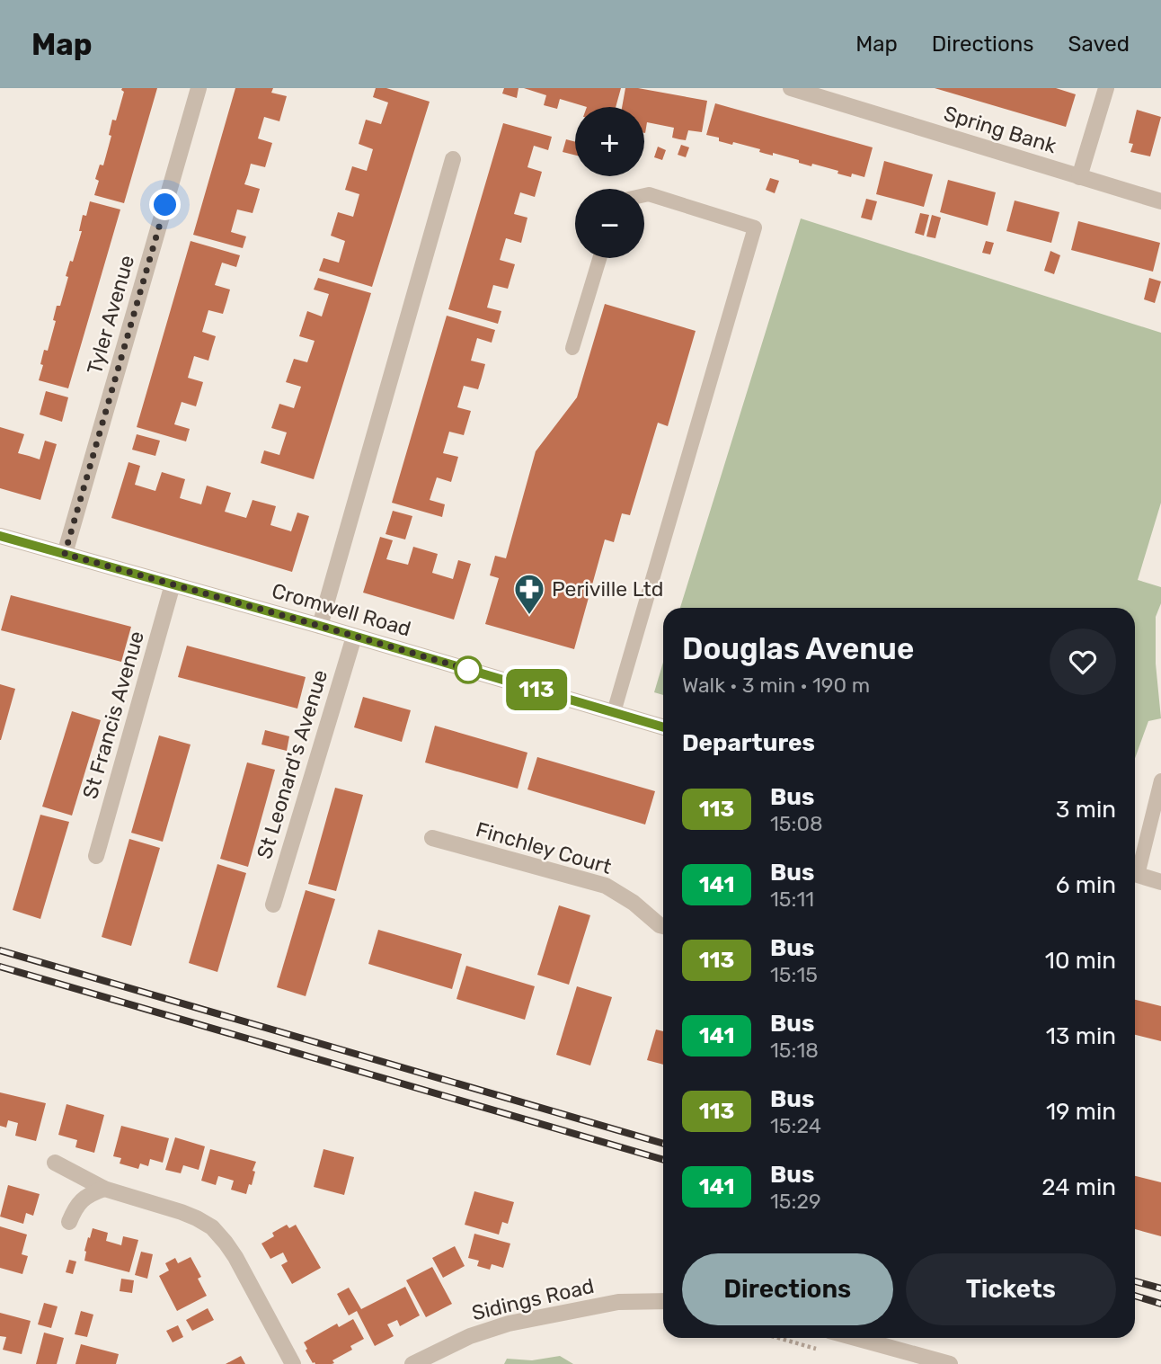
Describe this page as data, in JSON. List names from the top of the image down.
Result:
{
  "streets": {
    "street": [
      "Spring Bank",
      "Tyler Avenue",
      "Cromwell Road",
      "St Francis Avenue",
      "St Leonard's Avenue",
      "Finchley Court",
      "Sidings Road"
    ]
  },
  "crossings": [
    ["Tyler Avenue", "Cromwell Road"],
    ["Cromwell Road", "St Francis Avenue"],
    ["Cromwell Road", "St Leonard's Avenue"]
  ],
  "places": {
    "pharmacy": ["Periville Ltd"]
  },
  "lines": ["bus line 113"],
  "page": {
    "header": "Map",
    "nav": ["Map", "Directions", "Saved"],
    "on_map": "113",
    "map_buttons": ["+", "−"],
    "heading": [
      ["Douglas Avenue", "Walk · 3 min · 190 m"],
      "Departures"
    ],
    "list": [
      {
        "mark": "113",
        "name": "Bus",
        "note": "15:08",
        "value": "3 min"
      },
      {
        "mark": "141",
        "name": "Bus",
        "note": "15:11",
        "value": "6 min"
      },
      {
        "mark": "113",
        "name": "Bus",
        "note": "15:15",
        "value": "10 min"
      },
      {
        "mark": "141",
        "name": "Bus",
        "note": "15:18",
        "value": "13 min"
      },
      {
        "mark": "113",
        "name": "Bus",
        "note": "15:24",
        "value": "19 min"
      },
      {
        "mark": "141",
        "name": "Bus",
        "note": "15:29",
        "value": "24 min"
      }
    ],
    "buttons": ["Directions", "Tickets"]
  }
}
